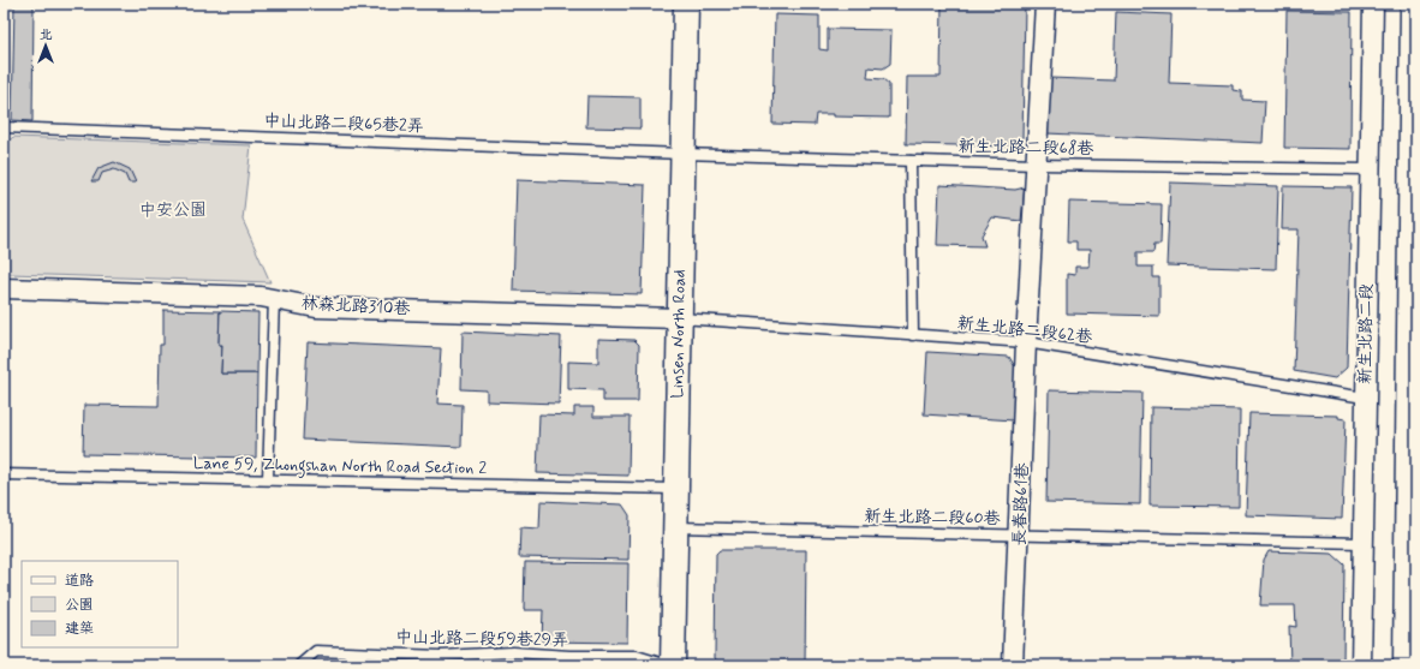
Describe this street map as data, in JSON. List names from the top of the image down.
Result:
{
  "streets": {
    "street": [
      "林森北路310巷",
      "Linsen North Road",
      "新生北路二段",
      "長春路61巷"
    ],
    "lane": [
      "中山北路二段65巷2弄",
      "新生北路二段68巷",
      "新生北路二段62巷",
      "Lane 59, Zhongshan North Road Section 2",
      "新生北路二段60巷",
      "中山北路二段59巷29弄"
    ]
  },
  "crossings": [
    ["中山北路二段65巷2弄", "新生北路二段68巷"],
    ["中山北路二段65巷2弄", "Linsen North Road"],
    ["新生北路二段68巷", "Linsen North Road"],
    ["新生北路二段68巷", "新生北路二段"],
    ["新生北路二段68巷", "長春路61巷"],
    ["林森北路310巷", "新生北路二段62巷"],
    ["林森北路310巷", "Linsen North Road"],
    ["新生北路二段62巷", "Linsen North Road"],
    ["新生北路二段62巷", "新生北路二段"],
    ["新生北路二段62巷", "長春路61巷"],
    ["Linsen North Road", "Lane 59, Zhongshan North Road Section 2"],
    ["Linsen North Road", "新生北路二段60巷"],
    ["新生北路二段", "新生北路二段60巷"],
    ["長春路61巷", "新生北路二段60巷"]
  ],
  "parks": ["中安公園"],
  "legend": ["道路", "公園", "建築"],
  "north": "top"
}
